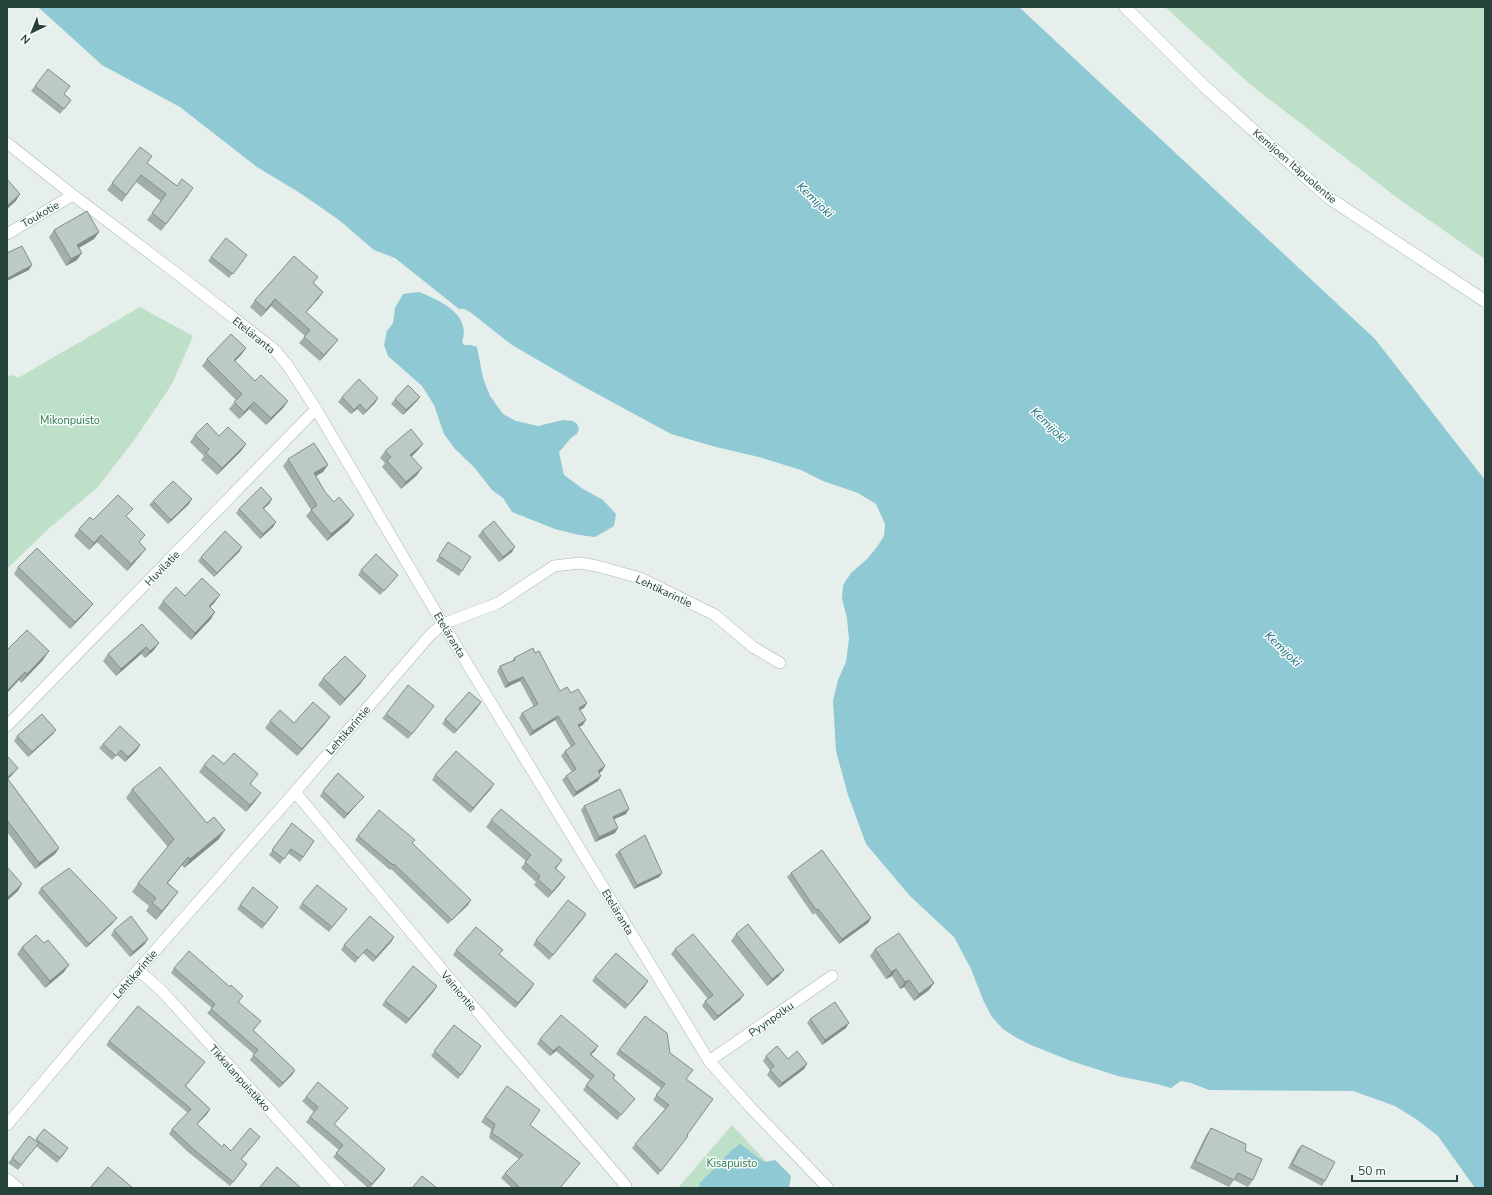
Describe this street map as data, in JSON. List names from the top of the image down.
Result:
{
  "streets": {
    "main road": ["Kemijoen Itäpuolentie"],
    "street": [
      "Toukotie",
      "Eteläranta",
      "Huvilatie",
      "Lehtikarintie",
      "Vainiontie",
      "Pyynpolku",
      "Tikkalanpuistikko"
    ]
  },
  "crossings": [
    ["Toukotie", "Eteläranta"],
    ["Eteläranta", "Huvilatie"],
    ["Eteläranta", "Lehtikarintie"],
    ["Eteläranta", "Pyynpolku"],
    ["Lehtikarintie", "Vainiontie"],
    ["Lehtikarintie", "Tikkalanpuistikko"]
  ],
  "water": ["Kemijoki"],
  "parks": ["Mikonpuisto", "Kisapuisto"],
  "scale_bar": "50 m",
  "north": "bottom left"
}
